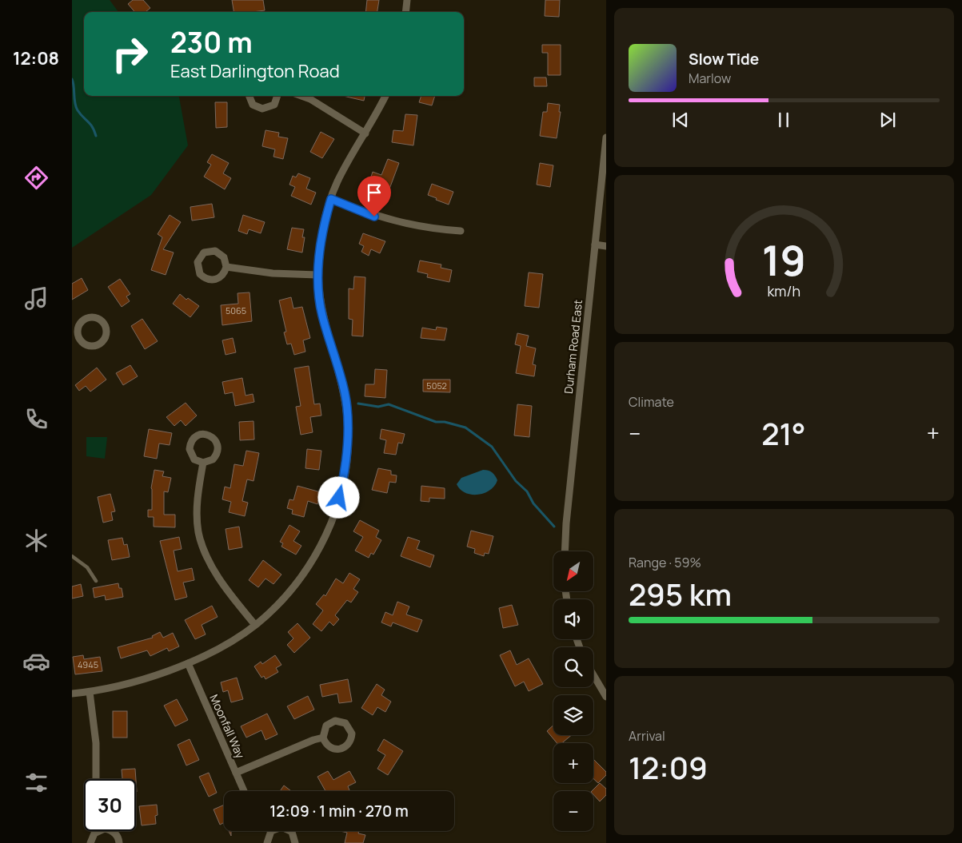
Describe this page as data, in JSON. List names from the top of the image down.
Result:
{
  "streets": {
    "street": ["Durham Road East", "Moonfall Way"]
  },
  "house_numbers": ["5065", "5052", "4945"],
  "north": "bottom left",
  "page": {
    "tabs": "12:08",
    "turn": ["230 m", "East Darlington Road"],
    "song": ["Slow Tide", "Marlow"],
    "tile": [
      "Climate",
      ["Range · 59%", "295 km"],
      ["Arrival", "12:09"]
    ],
    "heat": ["−", "21°", "+"],
    "map_buttons": ["+", "−"],
    "limit": "30",
    "trip": "12:09 · 1 min · 270 m",
    "gauge": ["19", "km/h"]
  }
}
